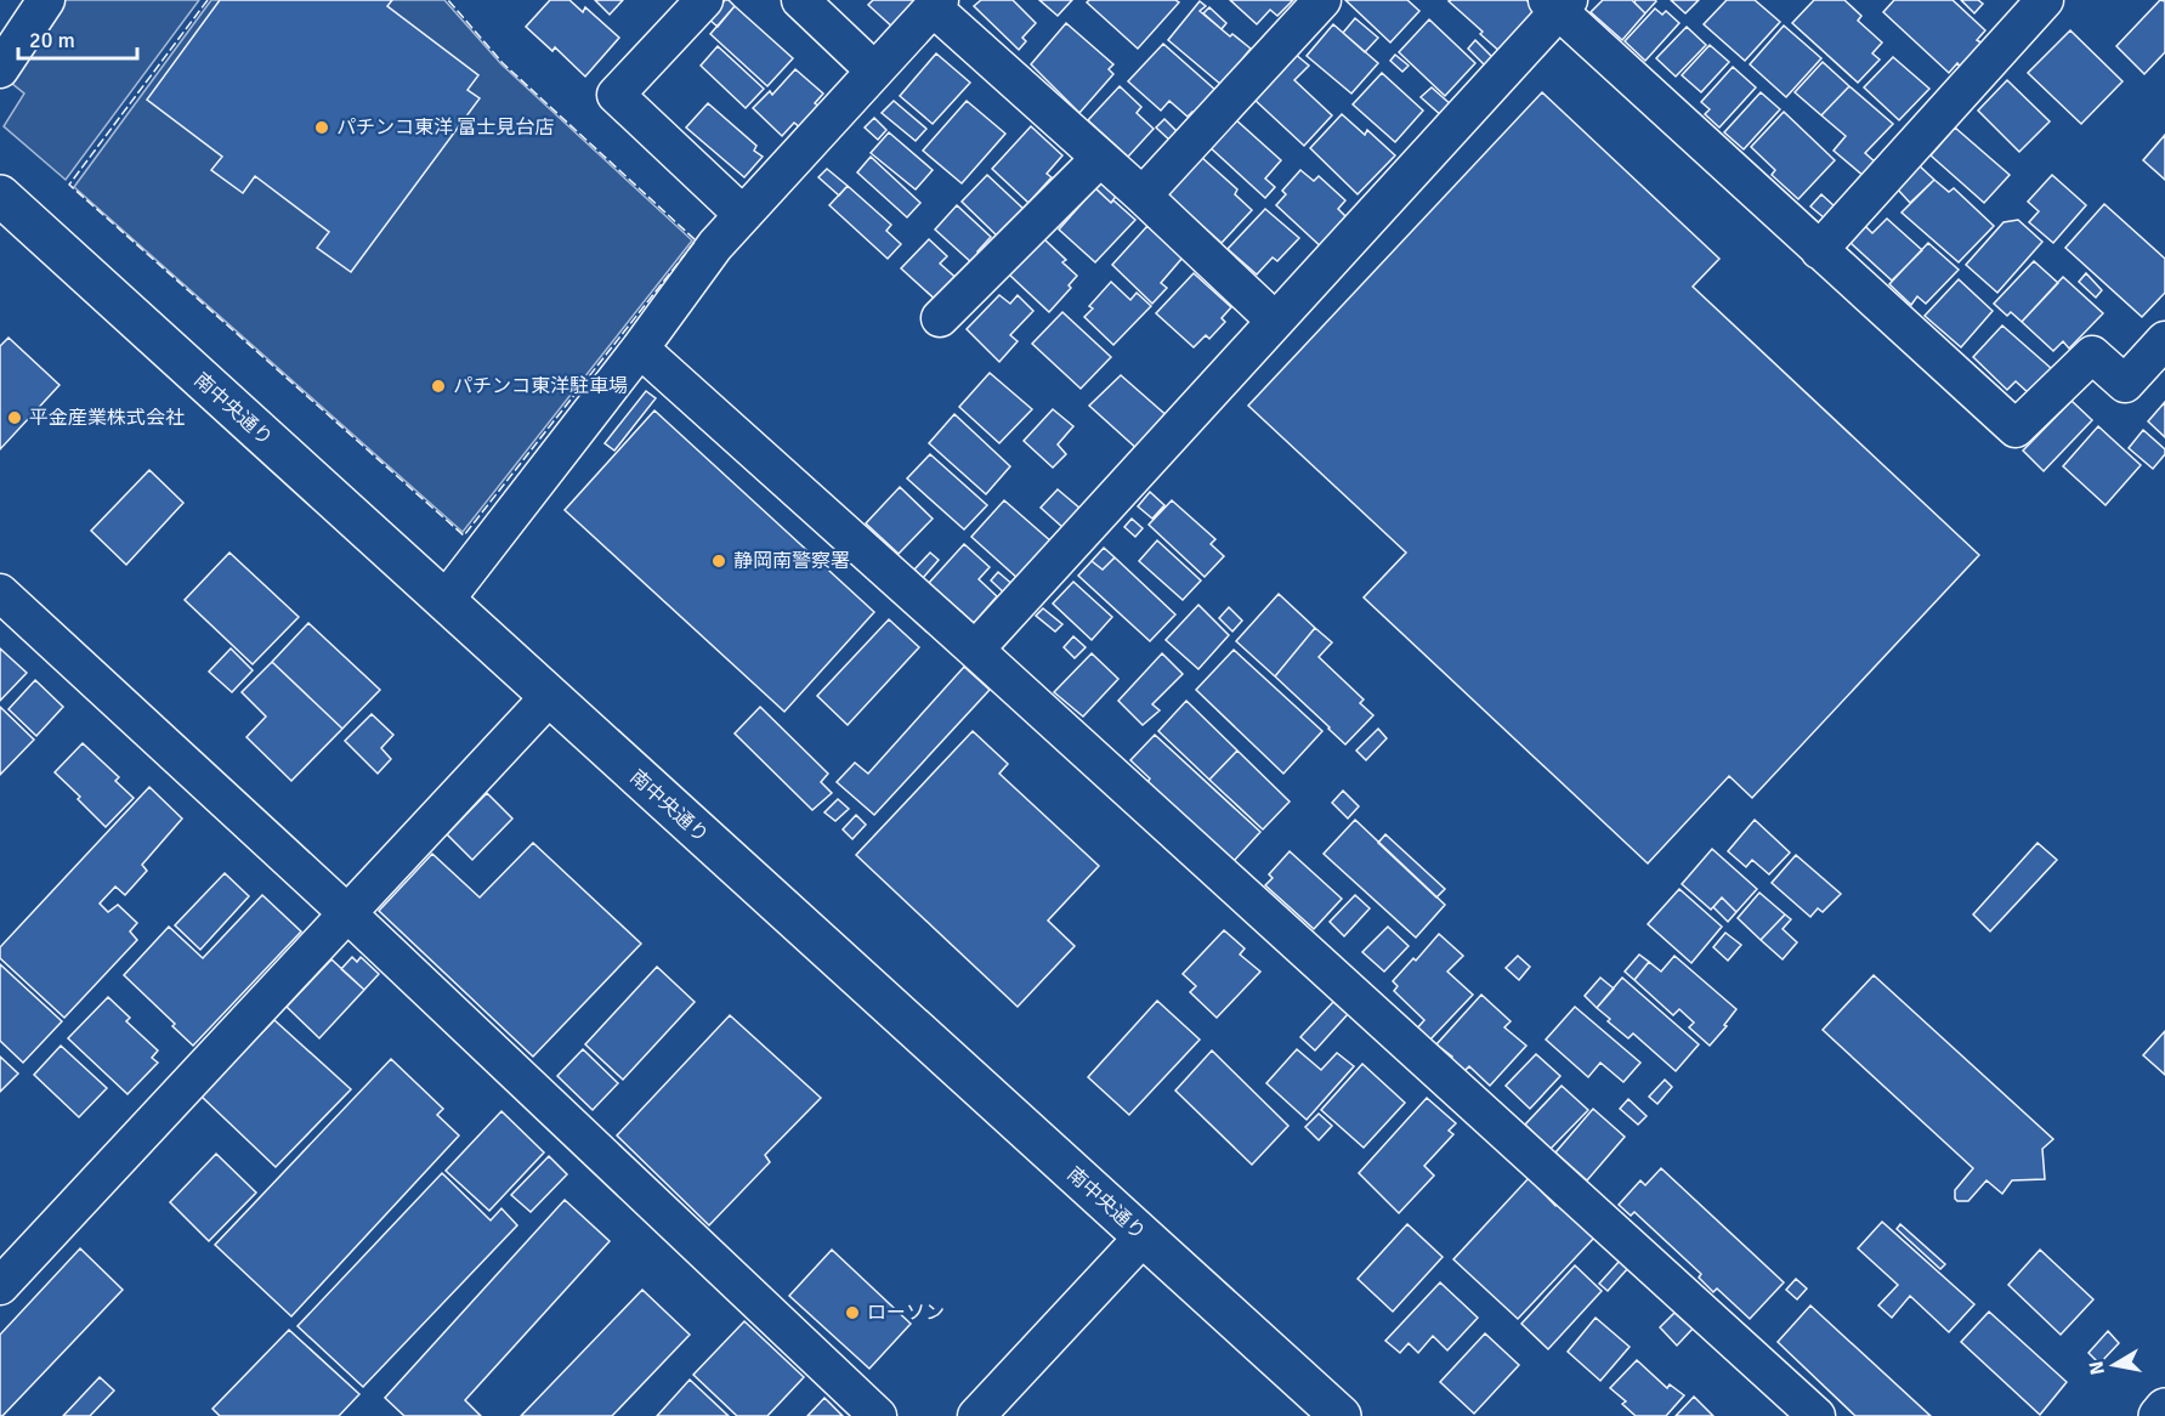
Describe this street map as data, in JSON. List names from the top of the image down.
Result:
{
  "streets": {
    "street": ["南中央通り"]
  },
  "places": [
    "パチンコ東洋 富士見台店",
    "パチンコ東洋駐車場",
    "平金産業株式会社",
    "静岡南警察署",
    "ローソン"
  ],
  "scale_bar": "20 m",
  "north": "left"
}
